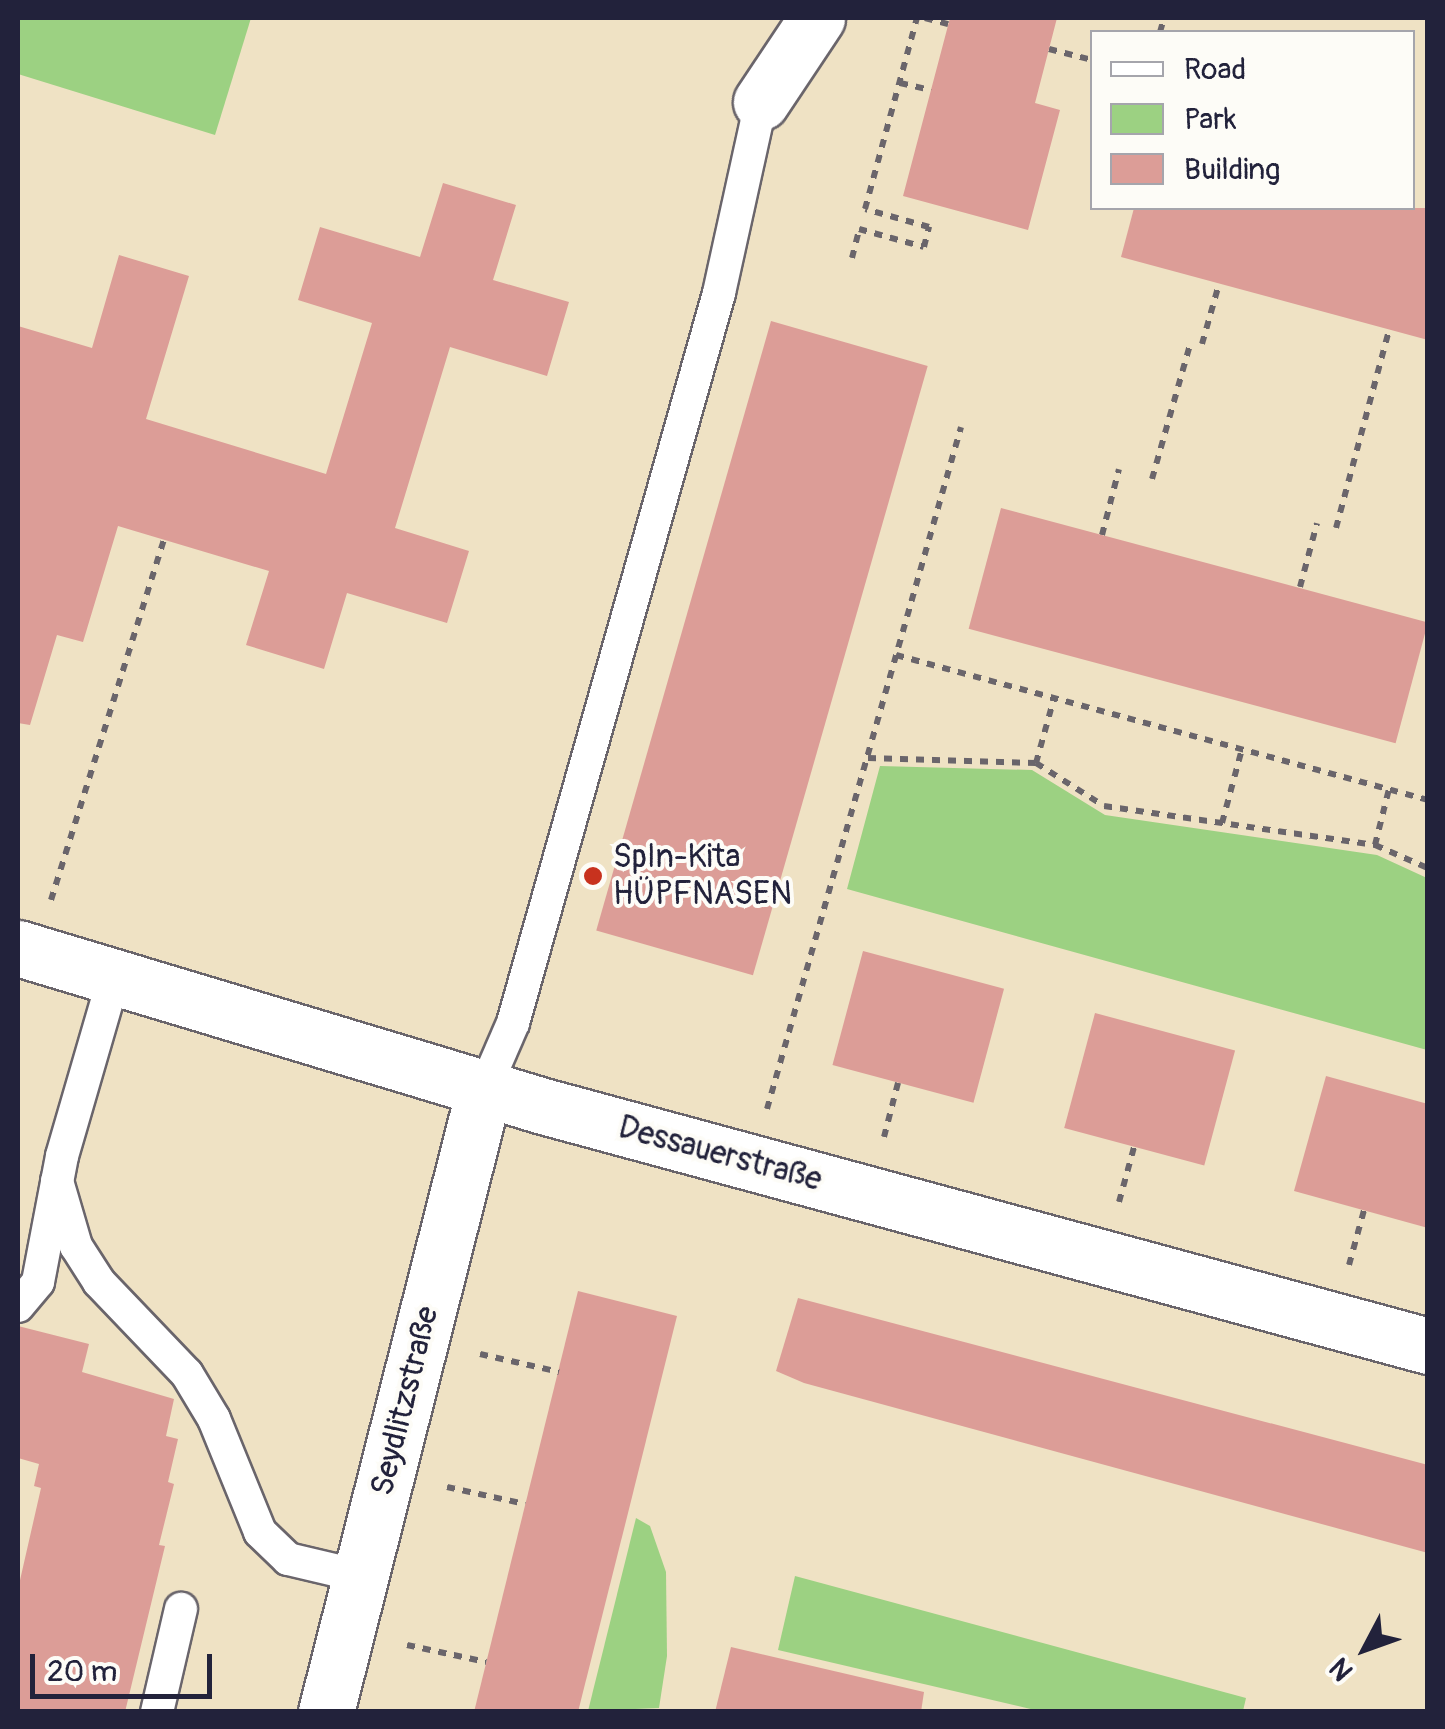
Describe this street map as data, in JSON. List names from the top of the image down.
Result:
{
  "streets": {
    "street": ["Dessauerstraße", "Seydlitzstraße"]
  },
  "crossings": [
    ["Dessauerstraße", "Seydlitzstraße"]
  ],
  "places": ["SpIn-Kita HÜPFNASEN"],
  "legend": ["Road", "Park", "Building"],
  "scale_bar": "20 m",
  "north": "bottom left"
}
